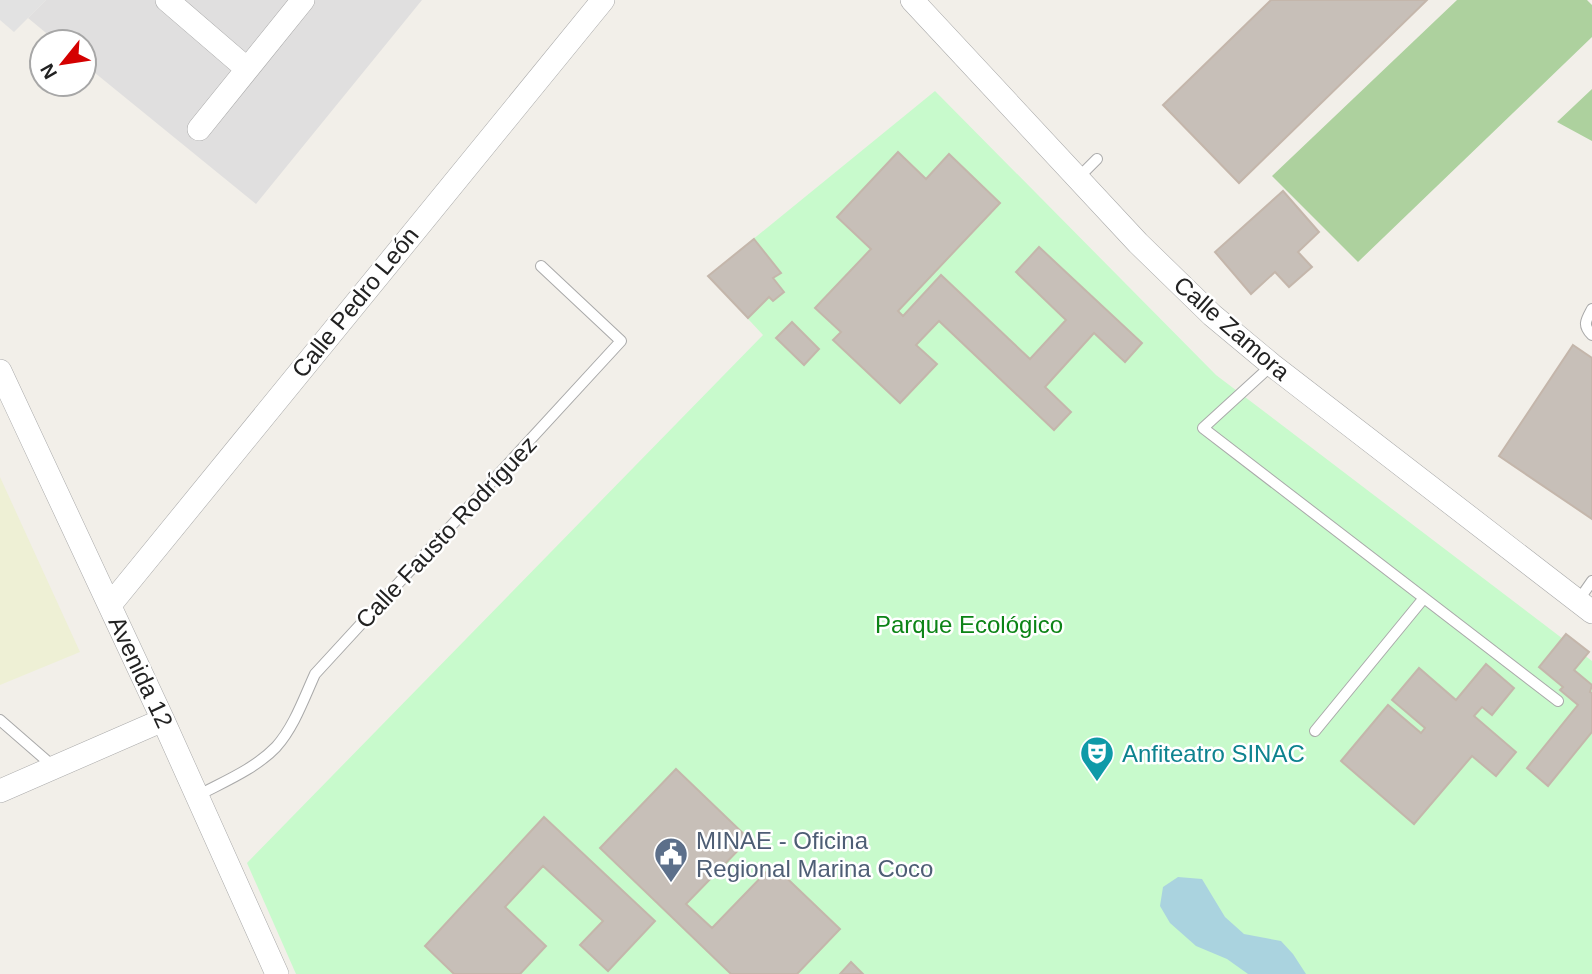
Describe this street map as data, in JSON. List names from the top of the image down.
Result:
{
  "streets": {
    "street": ["Calle Pedro León", "Calle Zamora", "Avenida 12"],
    "lane": ["Calle Fausto Rodríguez"]
  },
  "crossings": [
    ["Calle Pedro León", "Avenida 12"],
    ["Calle Fausto Rodríguez", "Avenida 12"]
  ],
  "parks": ["Parque Ecológico"],
  "places": {
    "theatre": ["Anfiteatro SINAC"],
    "public building": ["MINAE - Oficina Regional Marina Coco"]
  },
  "north": "bottom left"
}
